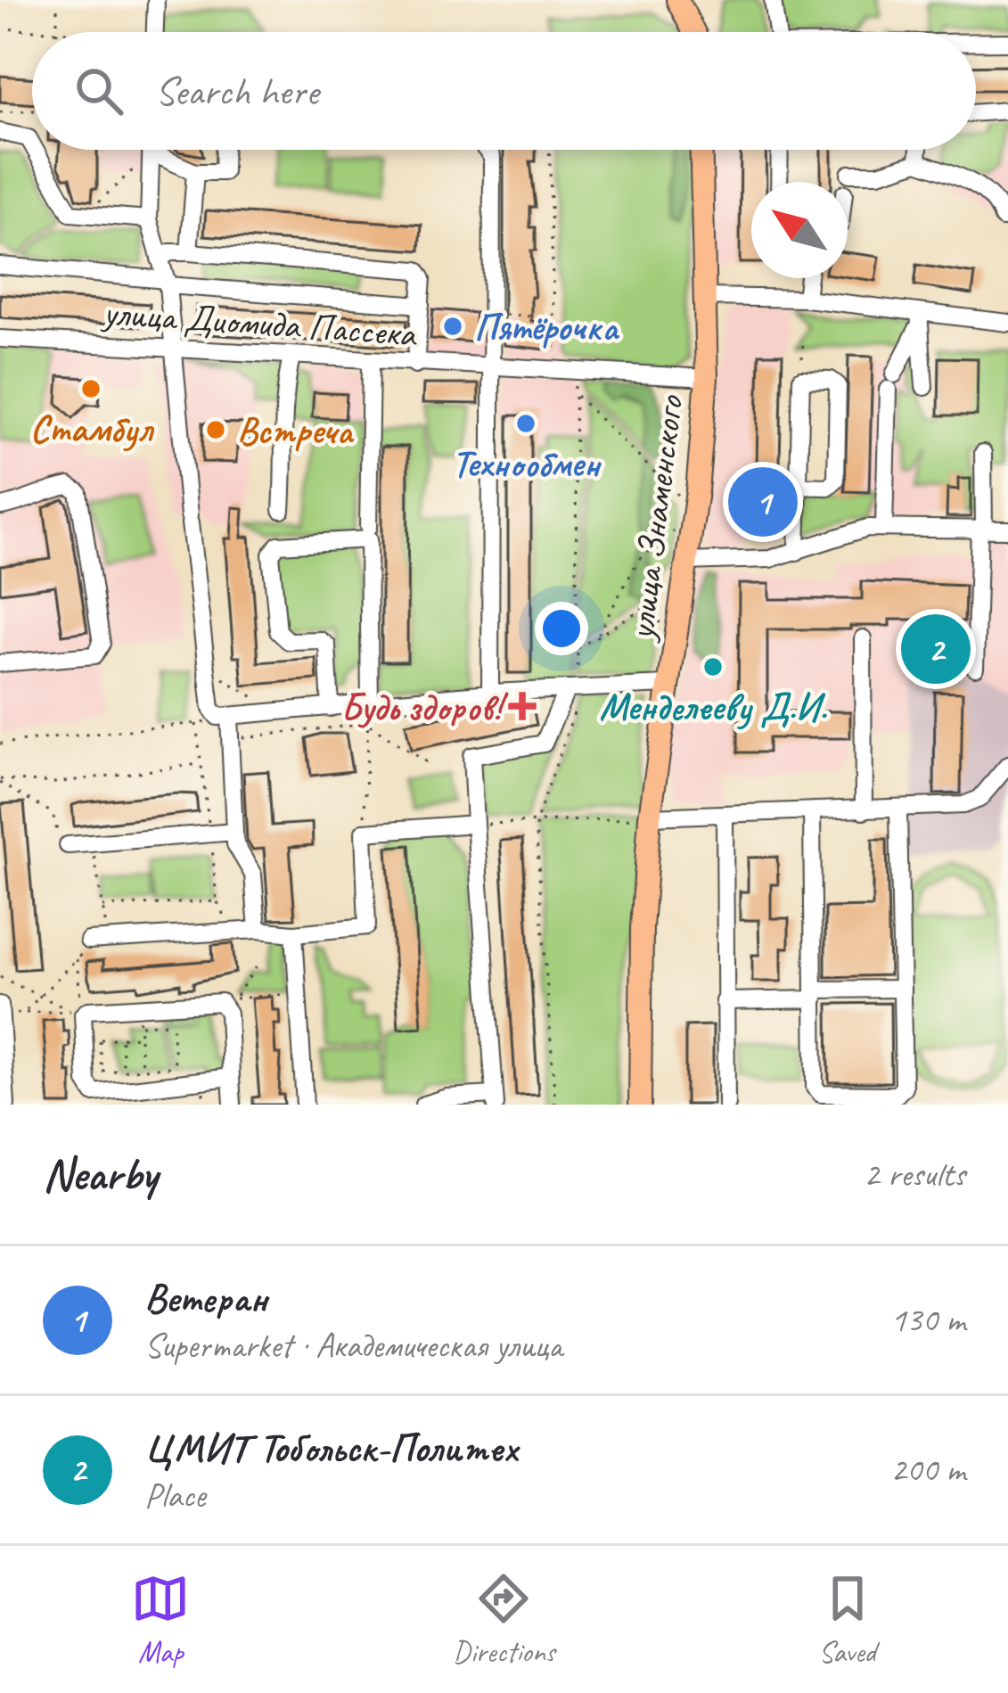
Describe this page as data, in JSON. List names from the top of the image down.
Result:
{
  "streets": {
    "main road": ["улица Знаменского"],
    "street": ["улица Диомида Пассека"]
  },
  "crossings": [
    ["улица Диомида Пассека", "улица Знаменского"]
  ],
  "places": {
    "other": [
      "Пятёрочка",
      "Стамбул",
      "Технообмен",
      "Встреча",
      "Менделееву Д.И."
    ],
    "health": ["Будь здоров!"]
  },
  "north": "top left",
  "page": {
    "search": "Search here",
    "pins": ["1", "2"],
    "heading": ["Nearby", "2 results"],
    "list": [
      {
        "mark": "1",
        "name": "Ветеран",
        "note": "Supermarket · Академическая улица",
        "value": "130 m"
      },
      {
        "mark": "2",
        "name": "ЦМИТ Тобольск-Политех",
        "note": "Place",
        "value": "200 m"
      }
    ],
    "nav": ["Map", "Directions", "Saved"]
  }
}
